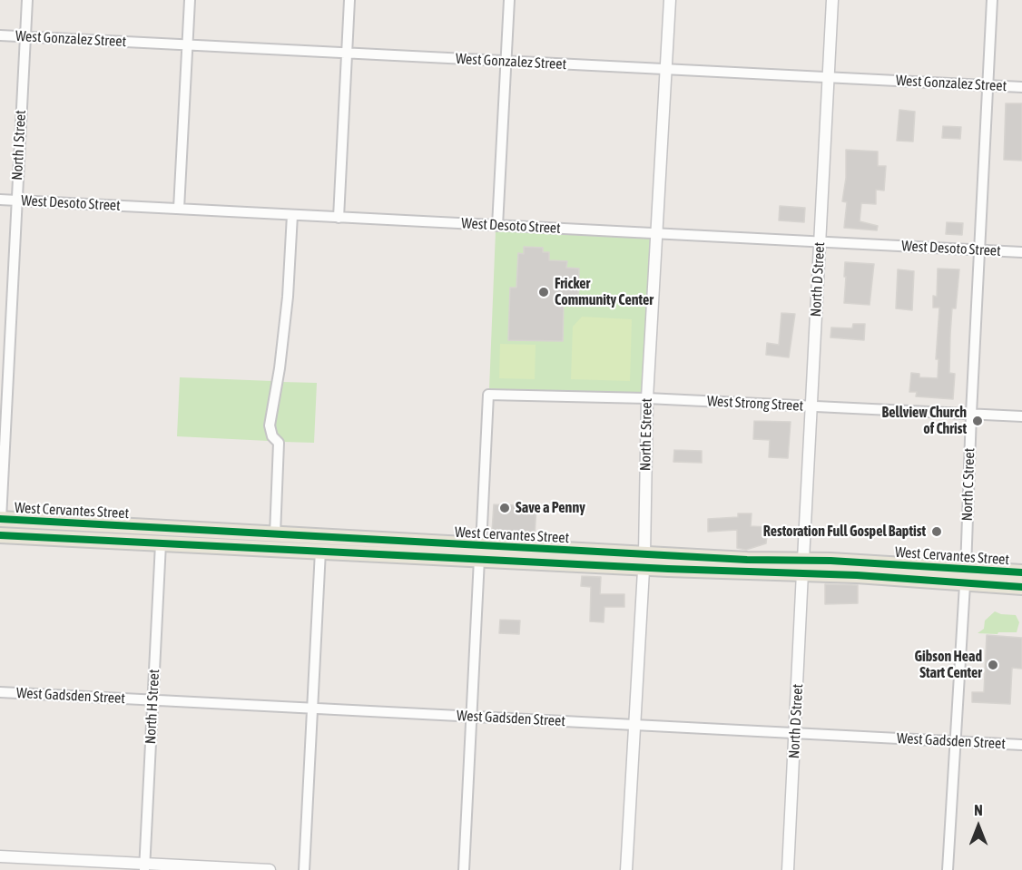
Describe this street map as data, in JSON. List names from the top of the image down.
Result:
{
  "streets": {
    "main road": ["West Cervantes Street"],
    "street": [
      "West Gonzalez Street",
      "North I Street",
      "West Desoto Street",
      "North D Street",
      "West Strong Street",
      "North E Street",
      "North C Street",
      "West Gadsden Street",
      "North H Street"
    ]
  },
  "crossings": [
    ["West Gonzalez Street", "North I Street"],
    ["West Gonzalez Street", "North D Street"],
    ["West Gonzalez Street", "North E Street"],
    ["West Gonzalez Street", "North C Street"],
    ["North I Street", "West Desoto Street"],
    ["North I Street", "West Cervantes Street"],
    ["West Desoto Street", "North D Street"],
    ["West Desoto Street", "North E Street"],
    ["West Desoto Street", "North C Street"],
    ["North D Street", "West Strong Street"],
    ["North D Street", "West Cervantes Street"],
    ["North D Street", "West Gadsden Street"],
    ["West Strong Street", "North E Street"],
    ["West Strong Street", "North C Street"],
    ["West Strong Street", "West Cervantes Street"],
    ["North E Street", "West Cervantes Street"],
    ["North E Street", "West Gadsden Street"],
    ["North C Street", "West Cervantes Street"],
    ["North C Street", "West Gadsden Street"],
    ["West Cervantes Street", "North H Street"],
    ["West Gadsden Street", "North H Street"]
  ],
  "places": [
    "Fricker Community Center",
    "Bellview Church of Christ",
    "Save a Penny",
    "Restoration Full Gospel Baptist",
    "Gibson Head Start Center"
  ],
  "north": "top"
}
